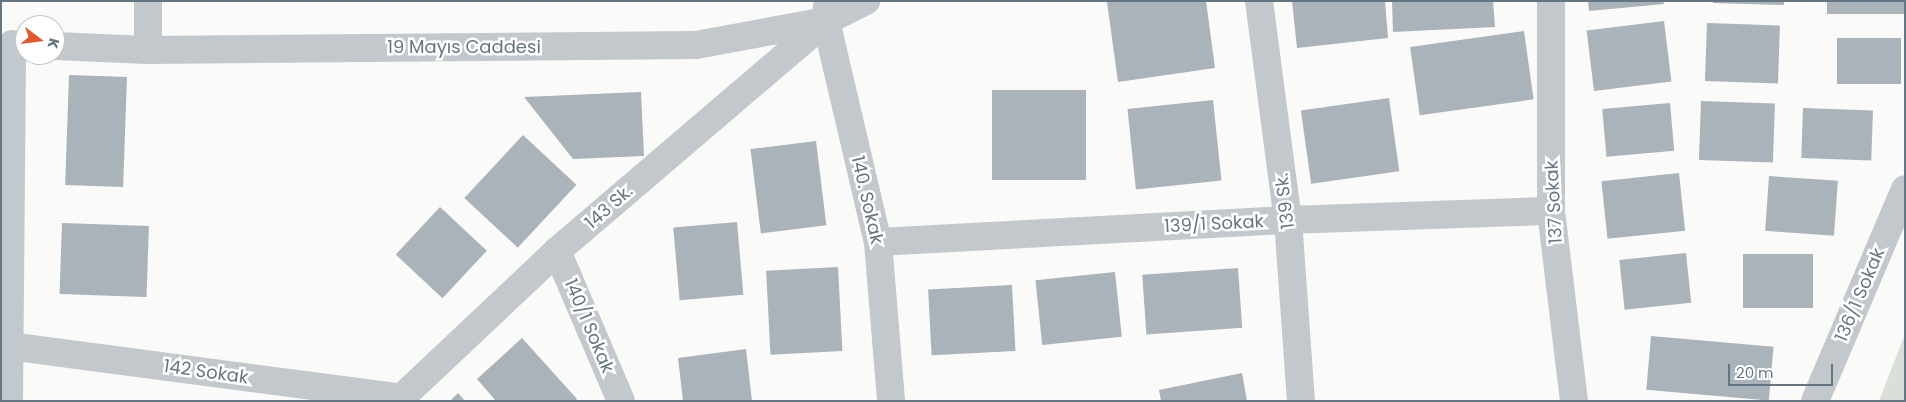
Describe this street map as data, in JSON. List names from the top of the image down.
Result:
{
  "streets": {
    "street": [
      "19 Mayıs Caddesi",
      "140. Sokak",
      "139 Sk.",
      "137 Sokak",
      "143 Sk.",
      "139/1 Sokak",
      "136/1 Sokak",
      "140/1 Sokak",
      "142 Sokak"
    ]
  },
  "crossings": [
    ["19 Mayıs Caddesi", "140. Sokak"],
    ["19 Mayıs Caddesi", "143 Sk."],
    ["140. Sokak", "143 Sk."],
    ["140. Sokak", "139/1 Sokak"],
    ["139 Sk.", "139/1 Sokak"],
    ["137 Sokak", "139/1 Sokak"],
    ["143 Sk.", "140/1 Sokak"],
    ["143 Sk.", "142 Sokak"]
  ],
  "scale_bar": "20 m",
  "north": "right"
}
